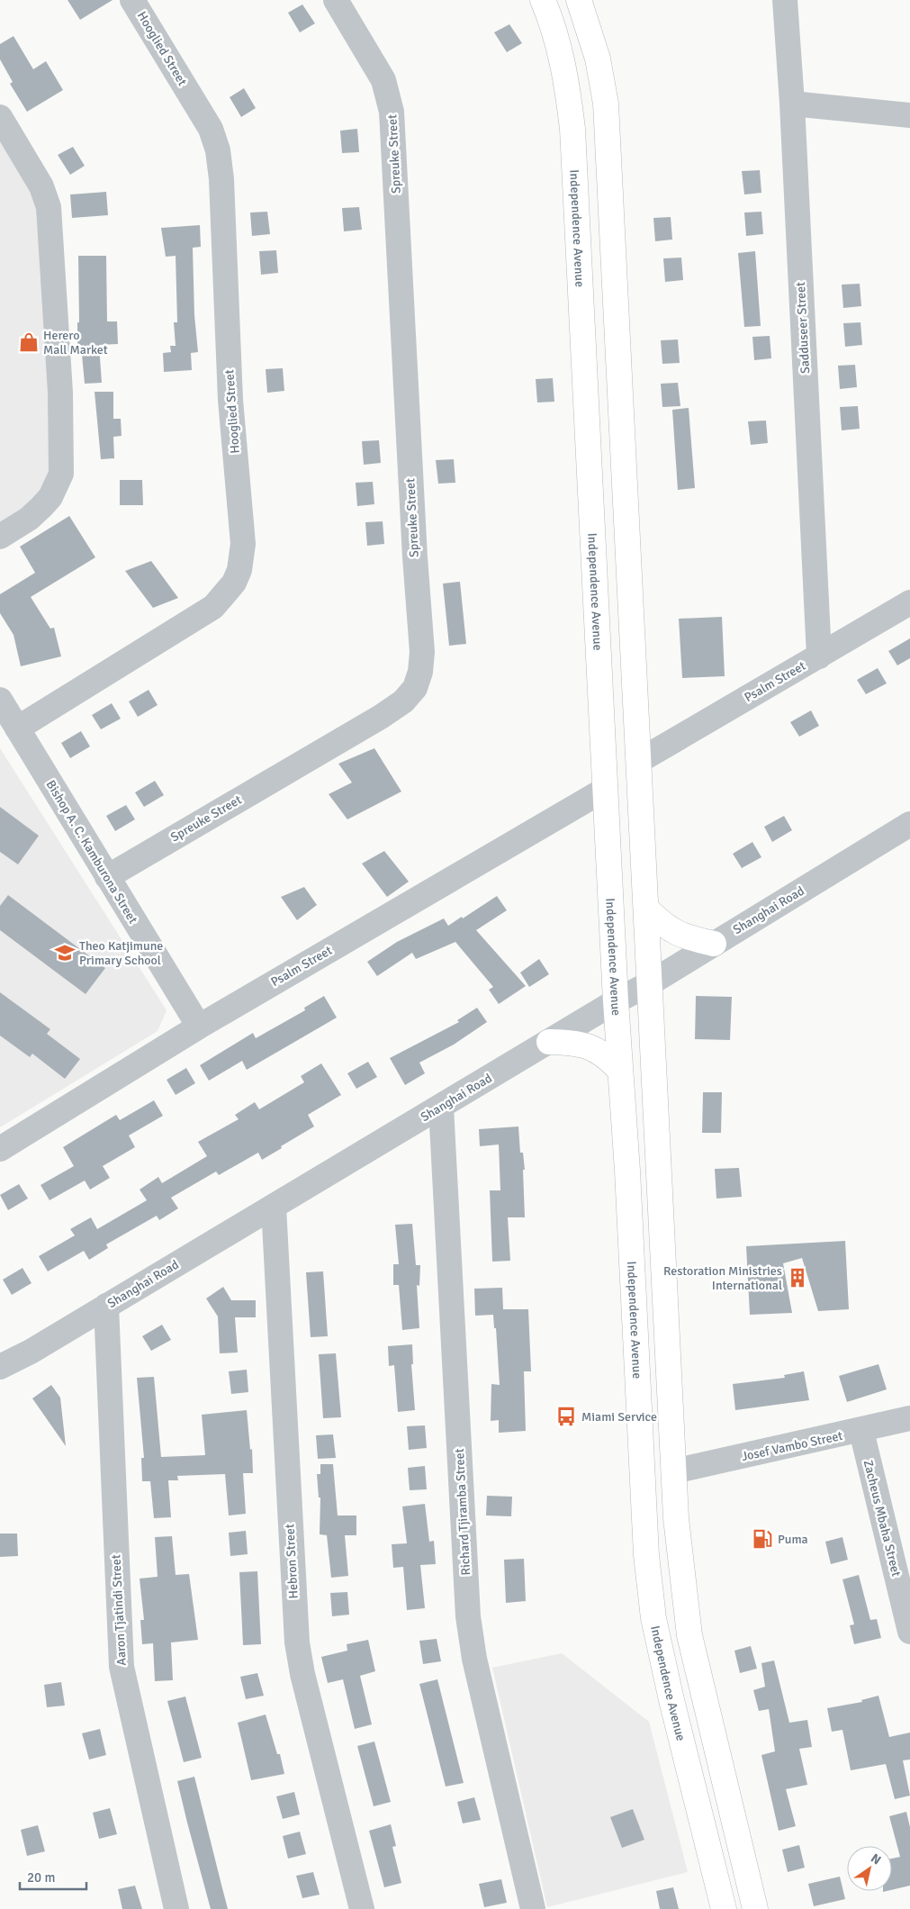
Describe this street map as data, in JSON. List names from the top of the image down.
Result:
{
  "streets": {
    "main road": ["Independence Avenue"],
    "street": [
      "Hooglied Street",
      "Spreuke Street",
      "Sadduseer Street",
      "Psalm Street",
      "Bishop A. C. Kamburona Street",
      "Shanghai Road",
      "Josef Vambo Street",
      "Richard Tjiramba Street",
      "Zacheus Mbaha Street",
      "Hebron Street",
      "Aaron Tjatindi Street"
    ]
  },
  "crossings": [
    ["Hooglied Street", "Bishop A. C. Kamburona Street"],
    ["Spreuke Street", "Bishop A. C. Kamburona Street"],
    ["Independence Avenue", "Psalm Street"],
    ["Independence Avenue", "Shanghai Road"],
    ["Sadduseer Street", "Psalm Street"],
    ["Psalm Street", "Bishop A. C. Kamburona Street"],
    ["Shanghai Road", "Richard Tjiramba Street"],
    ["Shanghai Road", "Hebron Street"],
    ["Shanghai Road", "Aaron Tjatindi Street"],
    ["Josef Vambo Street", "Zacheus Mbaha Street"]
  ],
  "places": {
    "shop": ["Herero Mall Market"],
    "school or university": ["Theo Katjimune Primary School"],
    "building": ["Restoration Ministries International"],
    "bus stop": ["Miami Service"],
    "fuel station": ["Puma"]
  },
  "scale_bar": "20 m",
  "north": "top right"
}
